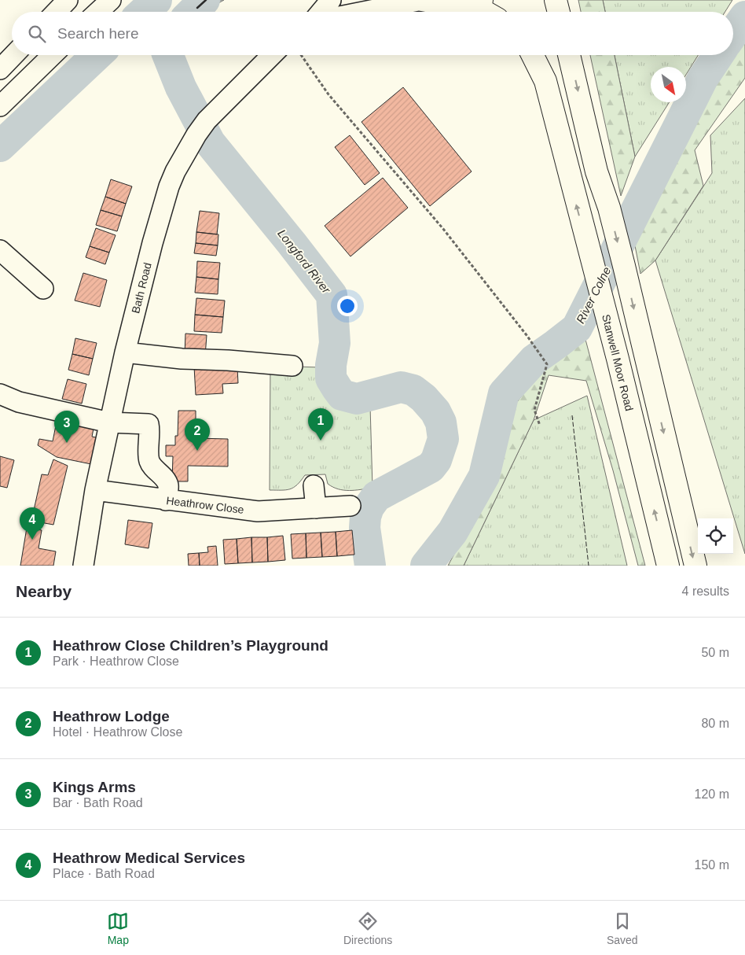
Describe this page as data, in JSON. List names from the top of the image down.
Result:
{
  "streets": {
    "main road": ["Stanwell Moor Road"],
    "street": ["Bath Road", "Heathrow Close"]
  },
  "crossings": [
    ["Bath Road", "Heathrow Close"]
  ],
  "water": ["Longford River", "River Colne"],
  "north": "bottom right",
  "page": {
    "search": "Search here",
    "pins": [
      "1",
      "3",
      "2",
      "4"
    ],
    "heading": ["Nearby", "4 results"],
    "list": [
      {
        "mark": "1",
        "name": "Heathrow Close Children’s Playground",
        "note": "Park · Heathrow Close",
        "value": "50 m"
      },
      {
        "mark": "2",
        "name": "Heathrow Lodge",
        "note": "Hotel · Heathrow Close",
        "value": "80 m"
      },
      {
        "mark": "3",
        "name": "Kings Arms",
        "note": "Bar · Bath Road",
        "value": "120 m"
      },
      {
        "mark": "4",
        "name": "Heathrow Medical Services",
        "note": "Place · Bath Road",
        "value": "150 m"
      }
    ],
    "nav": ["Map", "Directions", "Saved"]
  }
}
